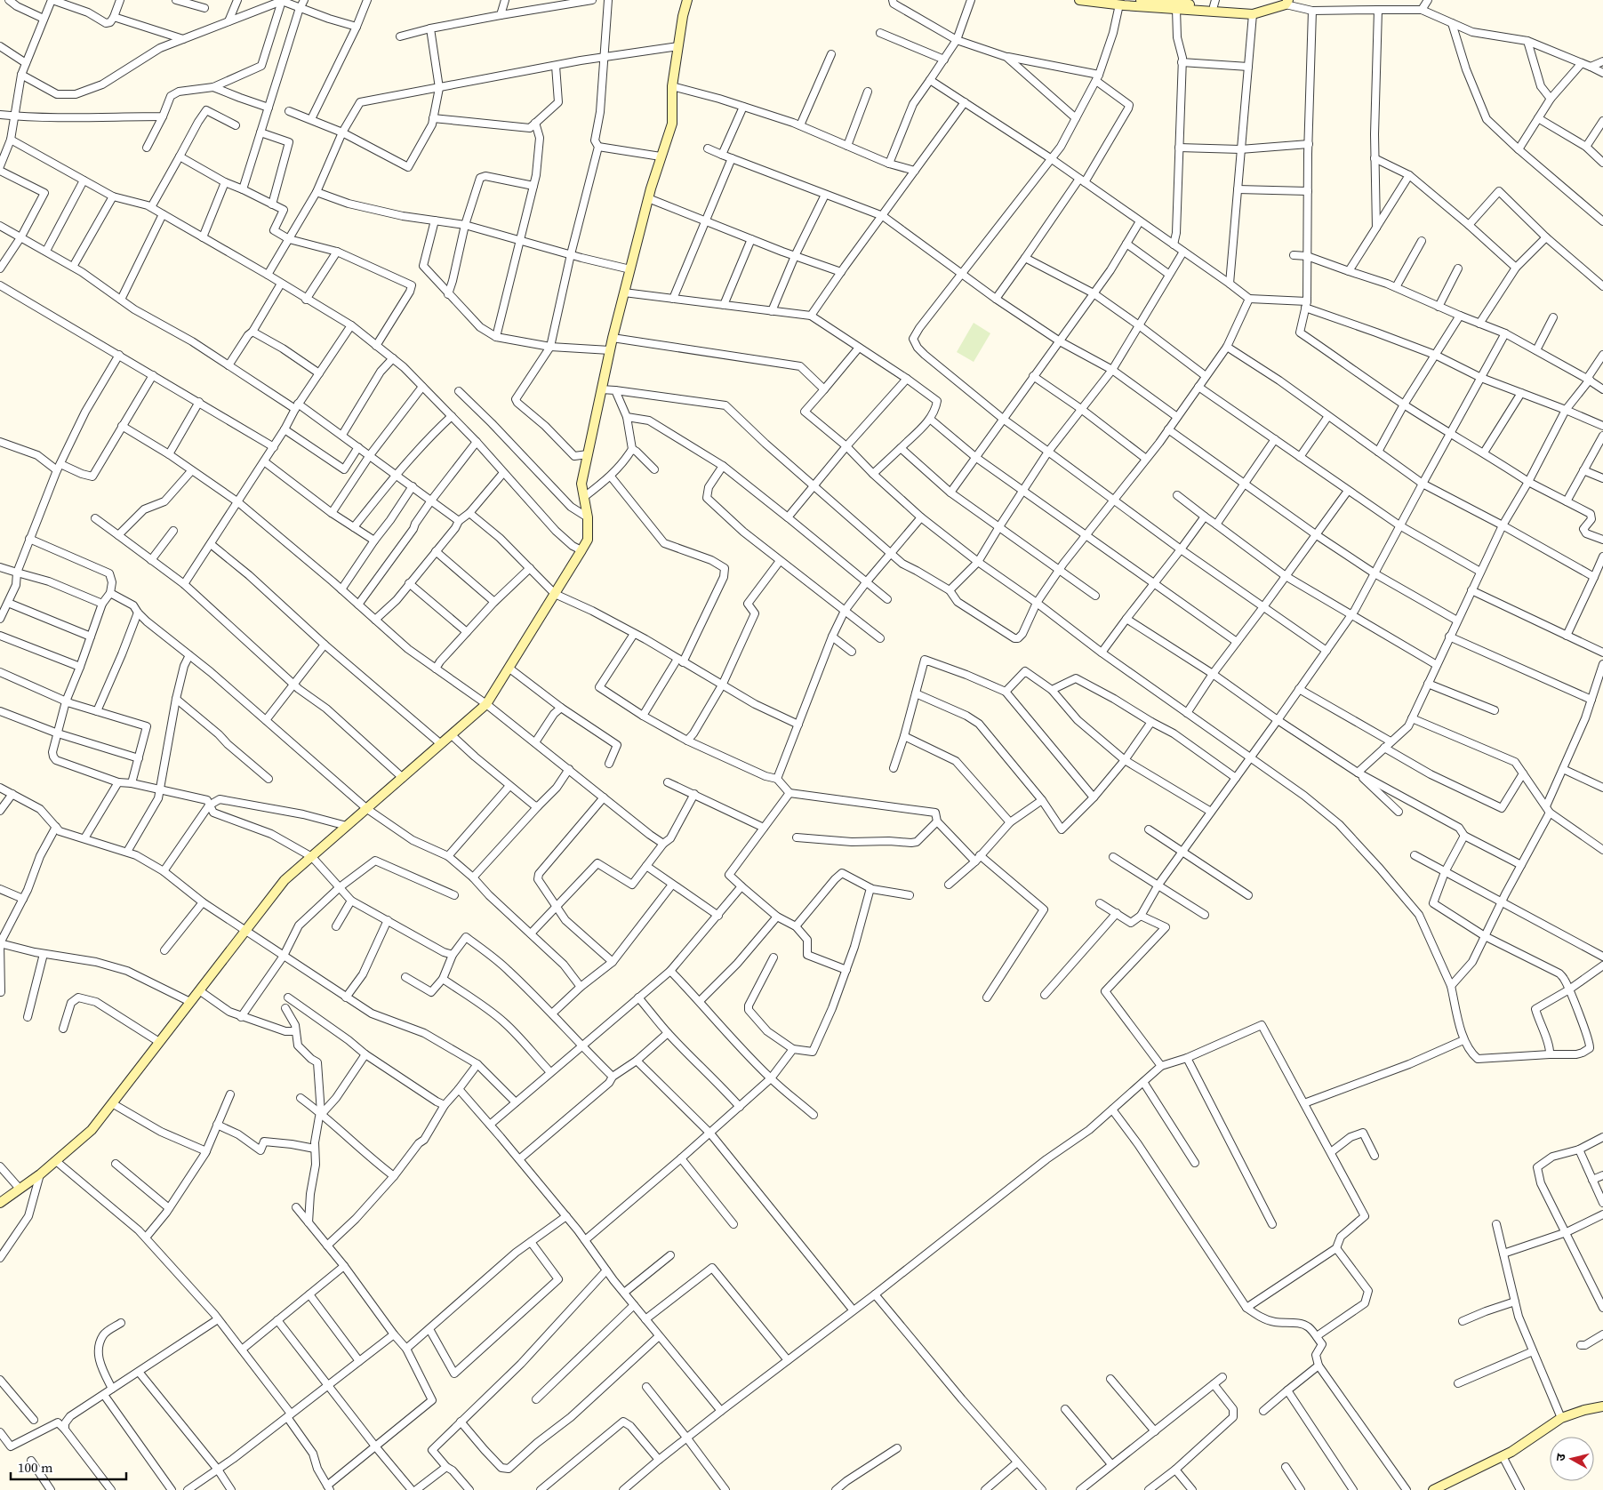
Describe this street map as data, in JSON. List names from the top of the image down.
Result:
{
  "scale_bar": "100 m",
  "north": "left"
}
